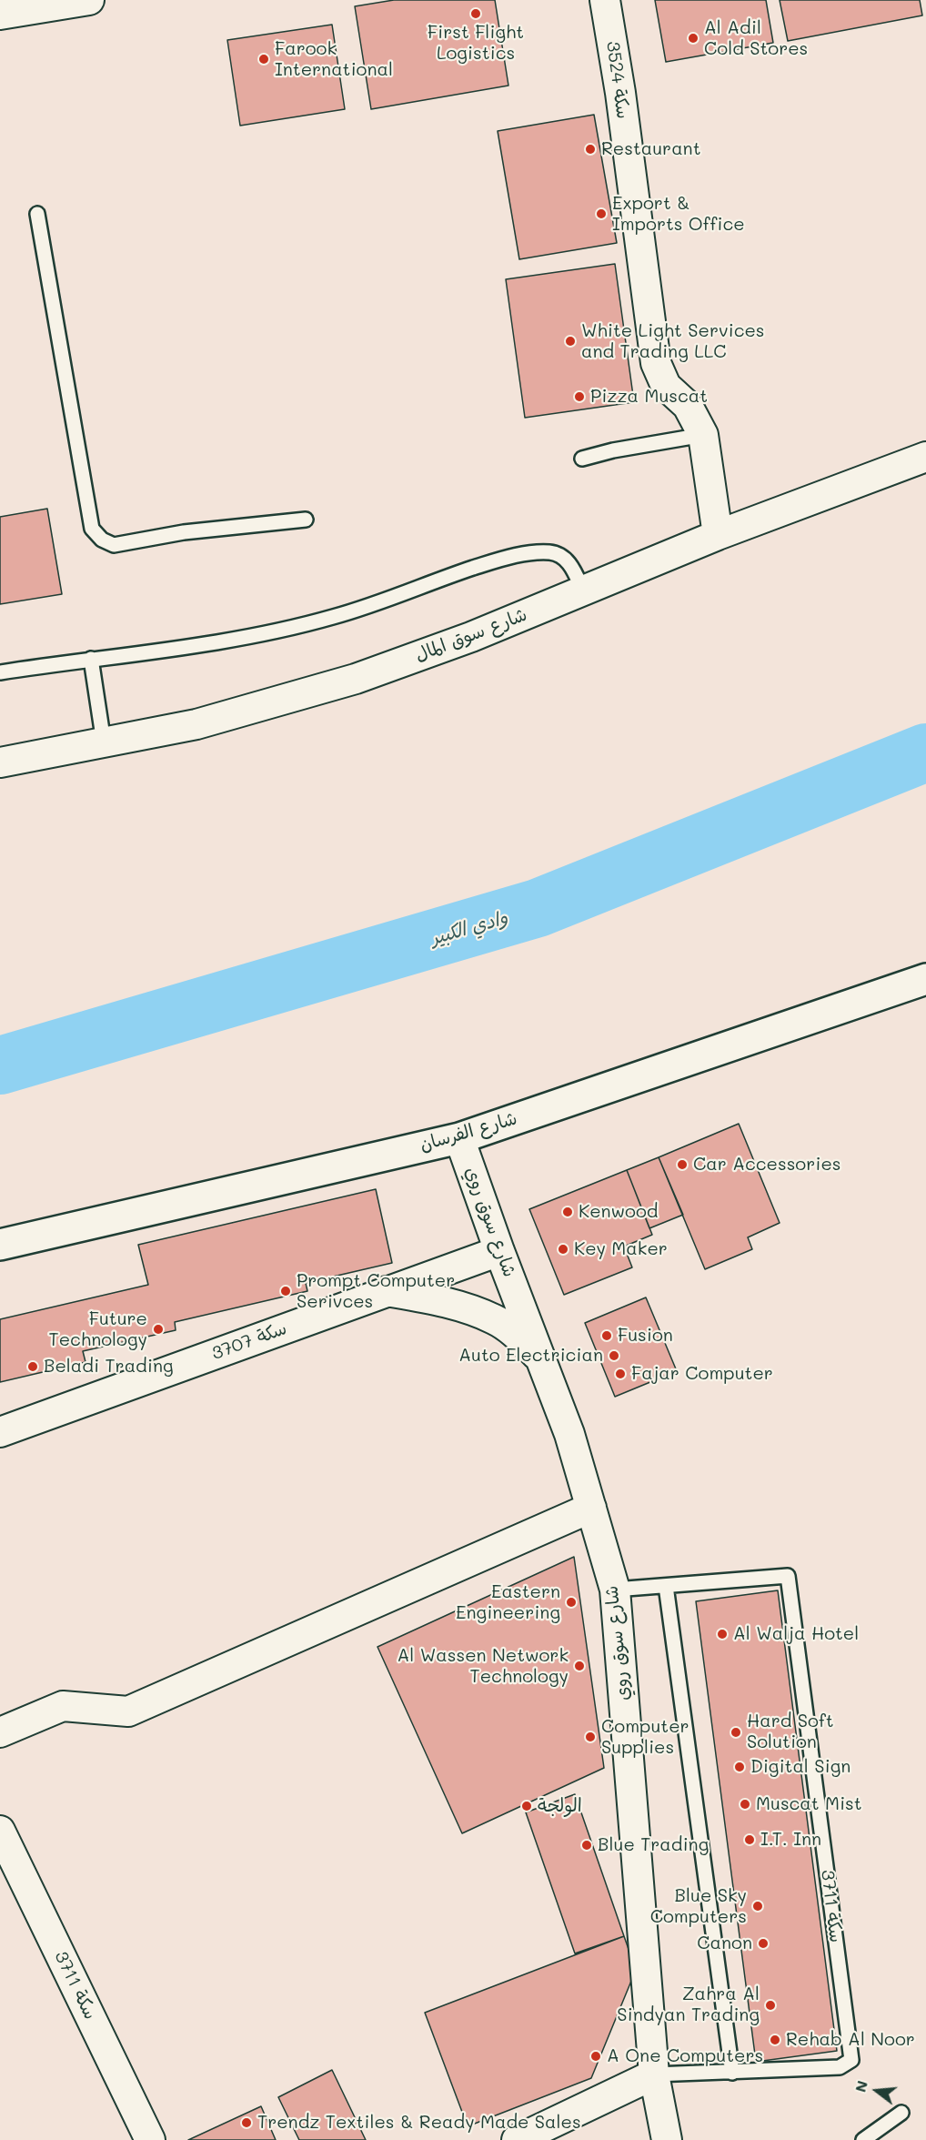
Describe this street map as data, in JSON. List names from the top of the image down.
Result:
{
  "streets": {
    "street": [
      "سكة 3524",
      "شارع سوق المال",
      "شارع الفرسان",
      "شارع سوق روي",
      "سكة 3707",
      "سكة 3711"
    ]
  },
  "crossings": [
    ["سكة 3524", "شارع سوق المال"],
    ["شارع الفرسان", "شارع سوق روي"],
    ["شارع سوق روي", "سكة 3707"],
    ["شارع سوق روي", "سكة 3711"]
  ],
  "water": ["وادي الكبير"],
  "places": [
    "First Flight Logistics",
    "Al Adil Cold Stores",
    "Farook International",
    "Restaurant",
    "Export & Imports Office",
    "White Light Services and Trading LLC",
    "Pizza Muscat",
    "Car Accessories",
    "Kenwood",
    "Key Maker",
    "Prompt Computer Serivces",
    "Future Technology",
    "Fusion",
    "Auto Electrician",
    "Beladi Trading",
    "Fajar Computer",
    "Eastern Engineering",
    "Al Walja Hotel",
    "Al Wassen Network Technology",
    "Hard Soft Solution",
    "Computer Supplies",
    "Digital Sign",
    "Muscat Mist",
    "الولجة",
    "I.T. Inn",
    "Blue Trading",
    "Blue Sky Computers",
    "Canon",
    "Zahra Al Sindyan Trading",
    "Rehab Al Noor",
    "A One Computers",
    "Trendz Textiles & Ready Made Sales"
  ],
  "north": "left"
}
